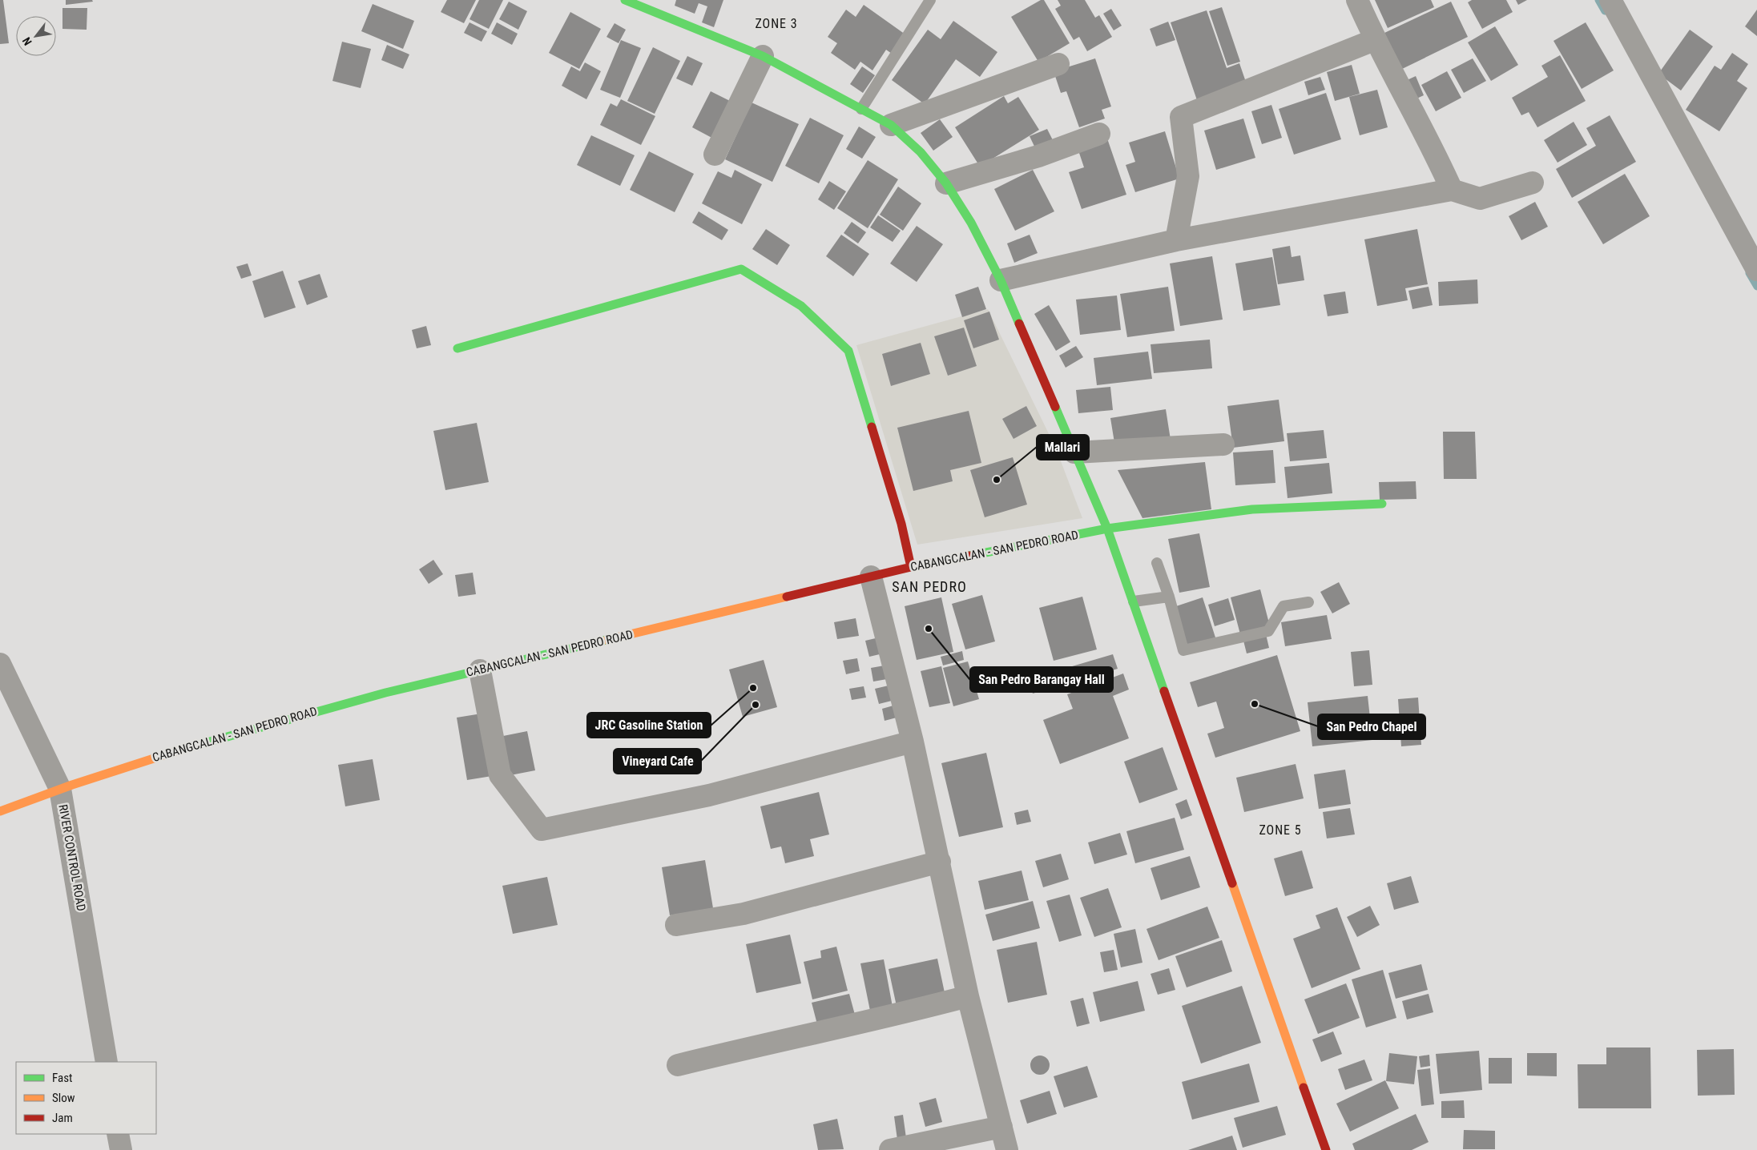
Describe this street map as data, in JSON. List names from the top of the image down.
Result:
{
  "streets": {
    "street": ["CABANGCALAN - SAN PEDRO ROAD", "RIVER CONTROL ROAD"]
  },
  "crossings": [
    ["CABANGCALAN - SAN PEDRO ROAD", "RIVER CONTROL ROAD"]
  ],
  "districts": ["ZONE 3", "SAN PEDRO", "ZONE 5"],
  "places": [
    "Mallari",
    "San Pedro Barangay Hall",
    "JRC Gasoline Station",
    "San Pedro Chapel",
    "Vineyard Cafe"
  ],
  "legend": ["Fast", "Slow", "Jam"],
  "north": "bottom left"
}
